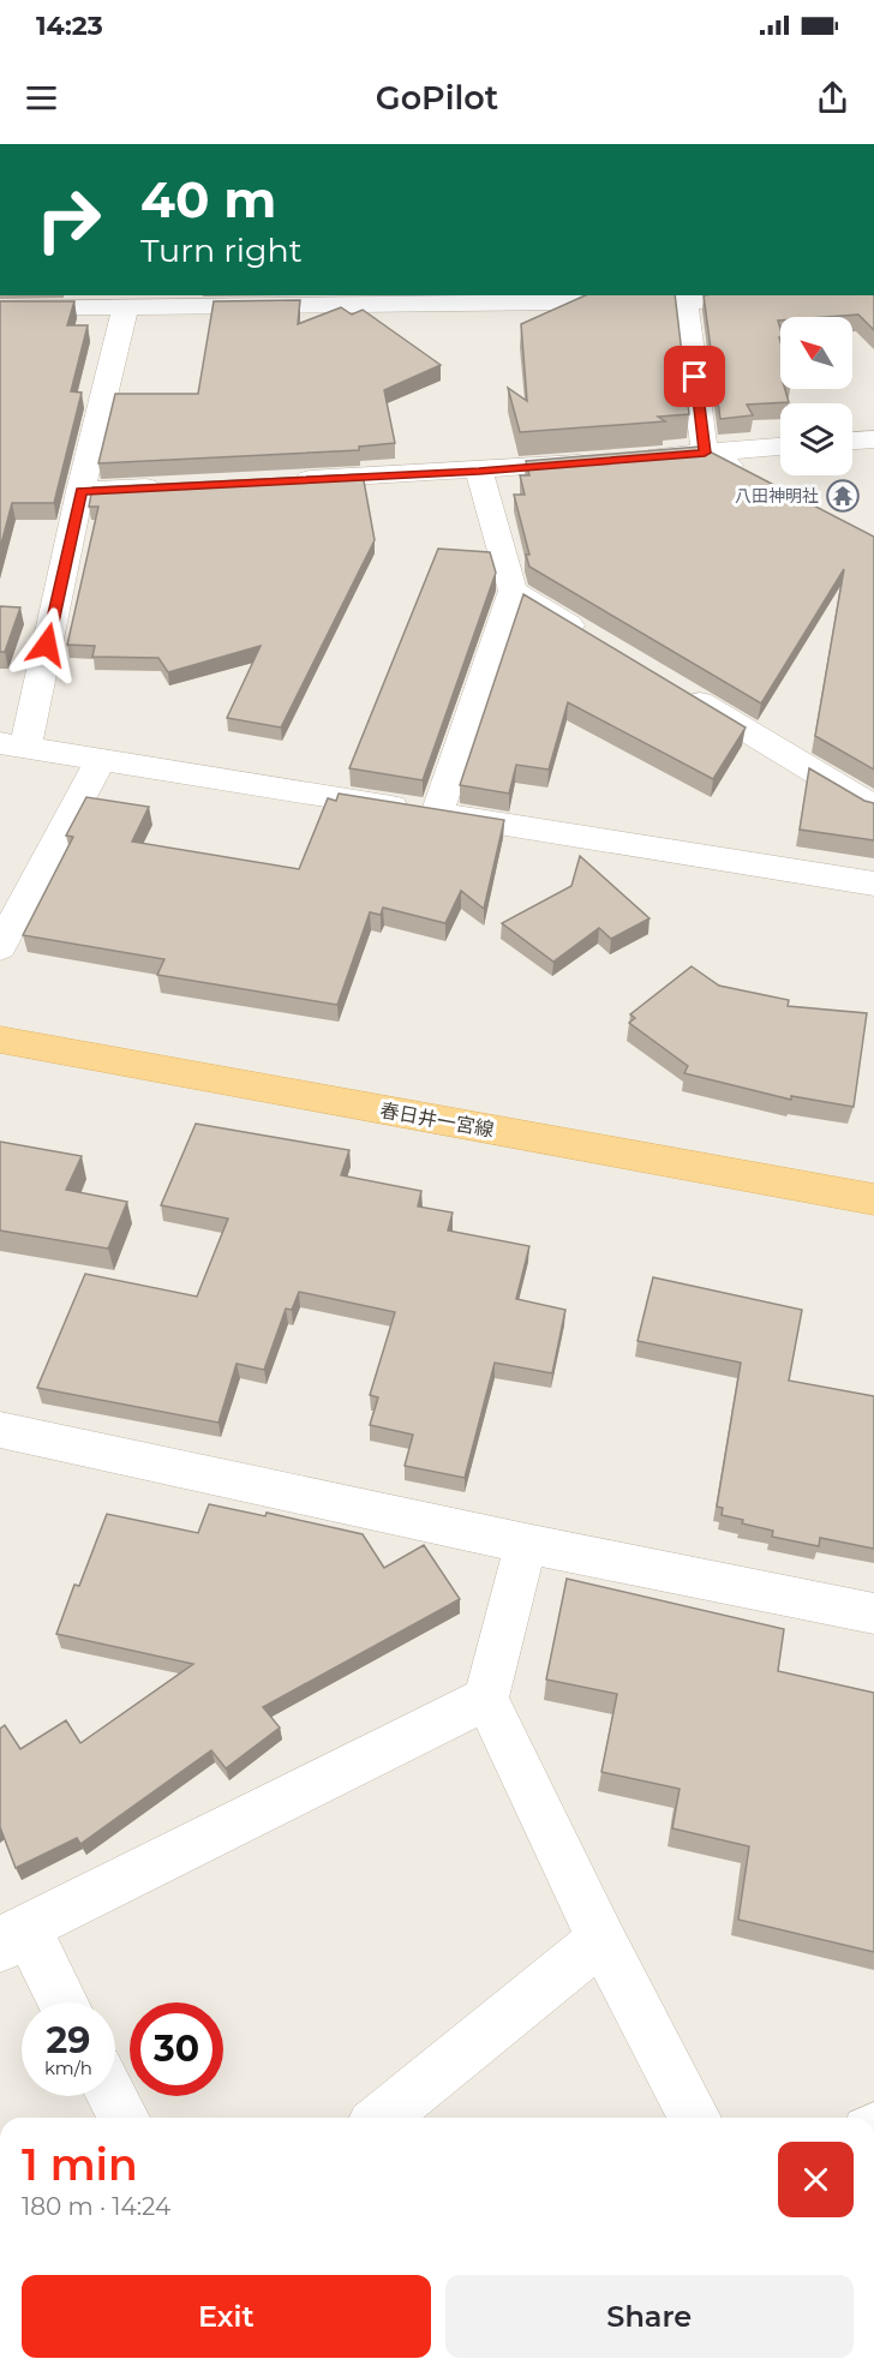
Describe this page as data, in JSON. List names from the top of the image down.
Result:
{
  "streets": {
    "main road": ["春日井一宮線"]
  },
  "places": {
    "temple": ["八田神明社"]
  },
  "north": "top left",
  "page": {
    "status": "14:23",
    "header": "GoPilot",
    "turn": ["40 m", "Turn right"],
    "speed": "29 km/h",
    "limit": "30",
    "heading": ["1 min", "180 m · 14:24"],
    "buttons": ["Exit", "Share"]
  }
}
